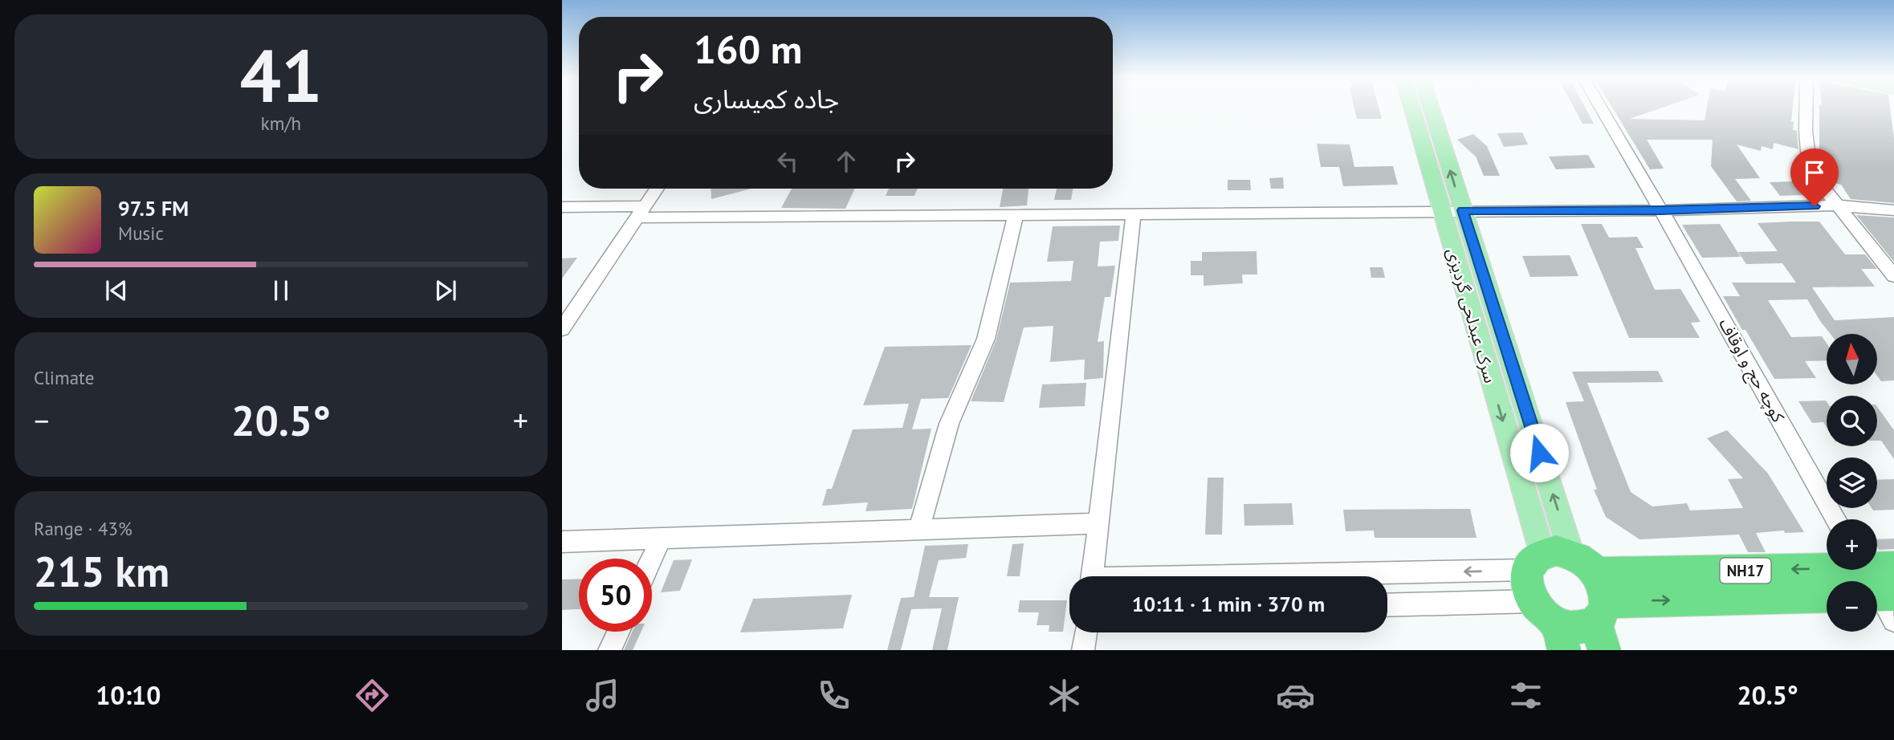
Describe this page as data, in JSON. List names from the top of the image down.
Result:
{
  "streets": {
    "highway": ["NH17"],
    "main road": ["سرک عبدلحی گردیزی"],
    "street": ["کوچه حج و اوقاف"]
  },
  "crossings": [
    ["سرک عبدلحی گردیزی", "NH17"]
  ],
  "north": "top",
  "page": {
    "tile": [
      ["41", "km/h"],
      "Climate",
      ["Range · 43%", "215 km"]
    ],
    "turn": ["160 m", "جاده کمیساری"],
    "song": ["97.5 FM", "Music"],
    "map_buttons": ["+", "−"],
    "heat": ["−", "20.5°", "+"],
    "limit": "50",
    "trip": "10:11 · 1 min · 370 m",
    "tabs": ["10:10", "20.5°"]
  }
}
